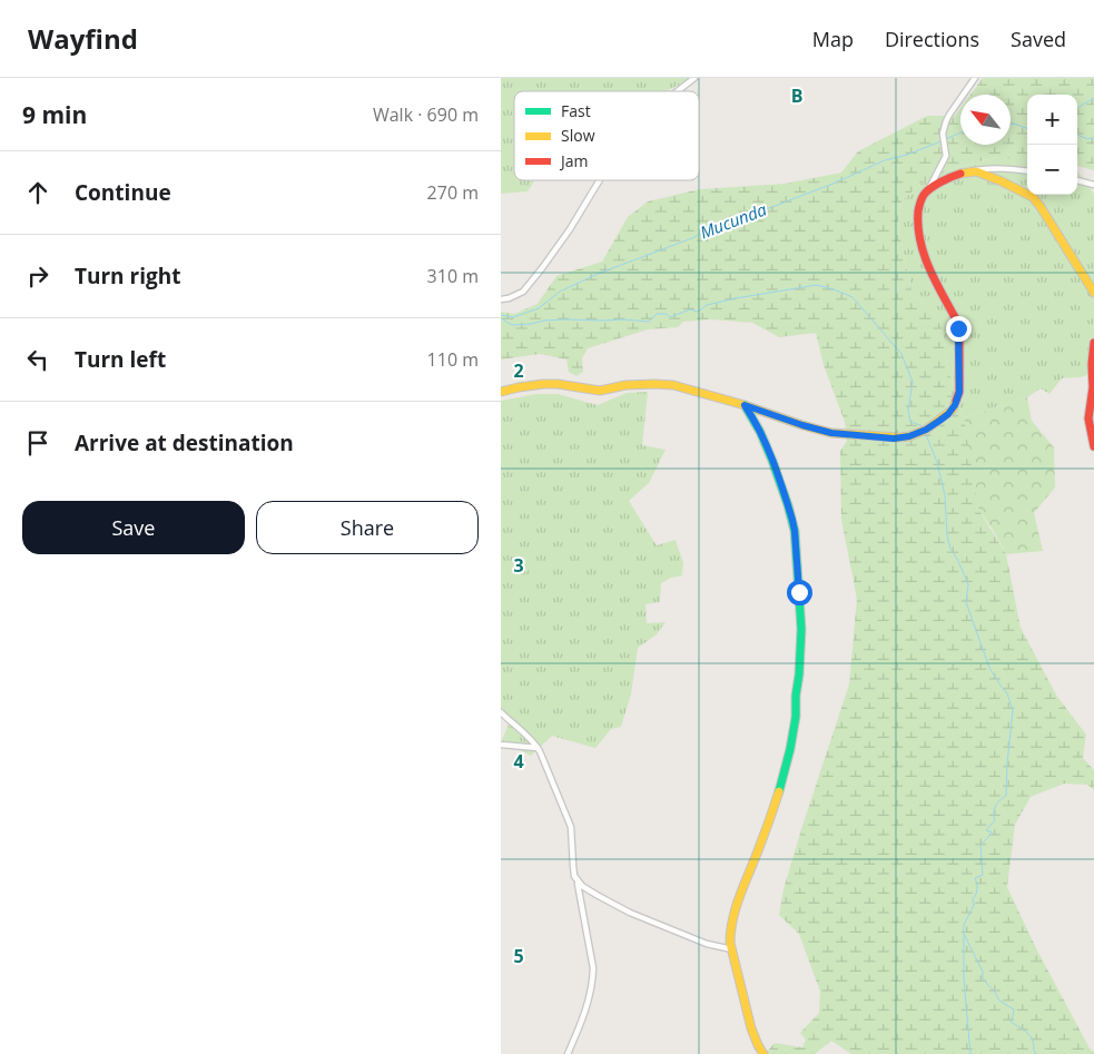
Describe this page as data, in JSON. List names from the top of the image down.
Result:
{
  "water": ["Mucunda"],
  "legend": ["Fast", "Slow", "Jam"],
  "north": "top left",
  "page": {
    "header": "Wayfind",
    "nav": ["Map", "Directions", "Saved"],
    "heading": ["9 min", "Walk · 690 m"],
    "map_buttons": ["+", "−"],
    "list": [
      ["Continue", "270 m"],
      ["Turn right", "310 m"],
      ["Turn left", "110 m"],
      "Arrive at destination"
    ],
    "buttons": ["Save", "Share"]
  },
  "grid": {
    "columns": ["B"],
    "rows": [
      "2",
      "3",
      "4",
      "5"
    ]
  }
}
